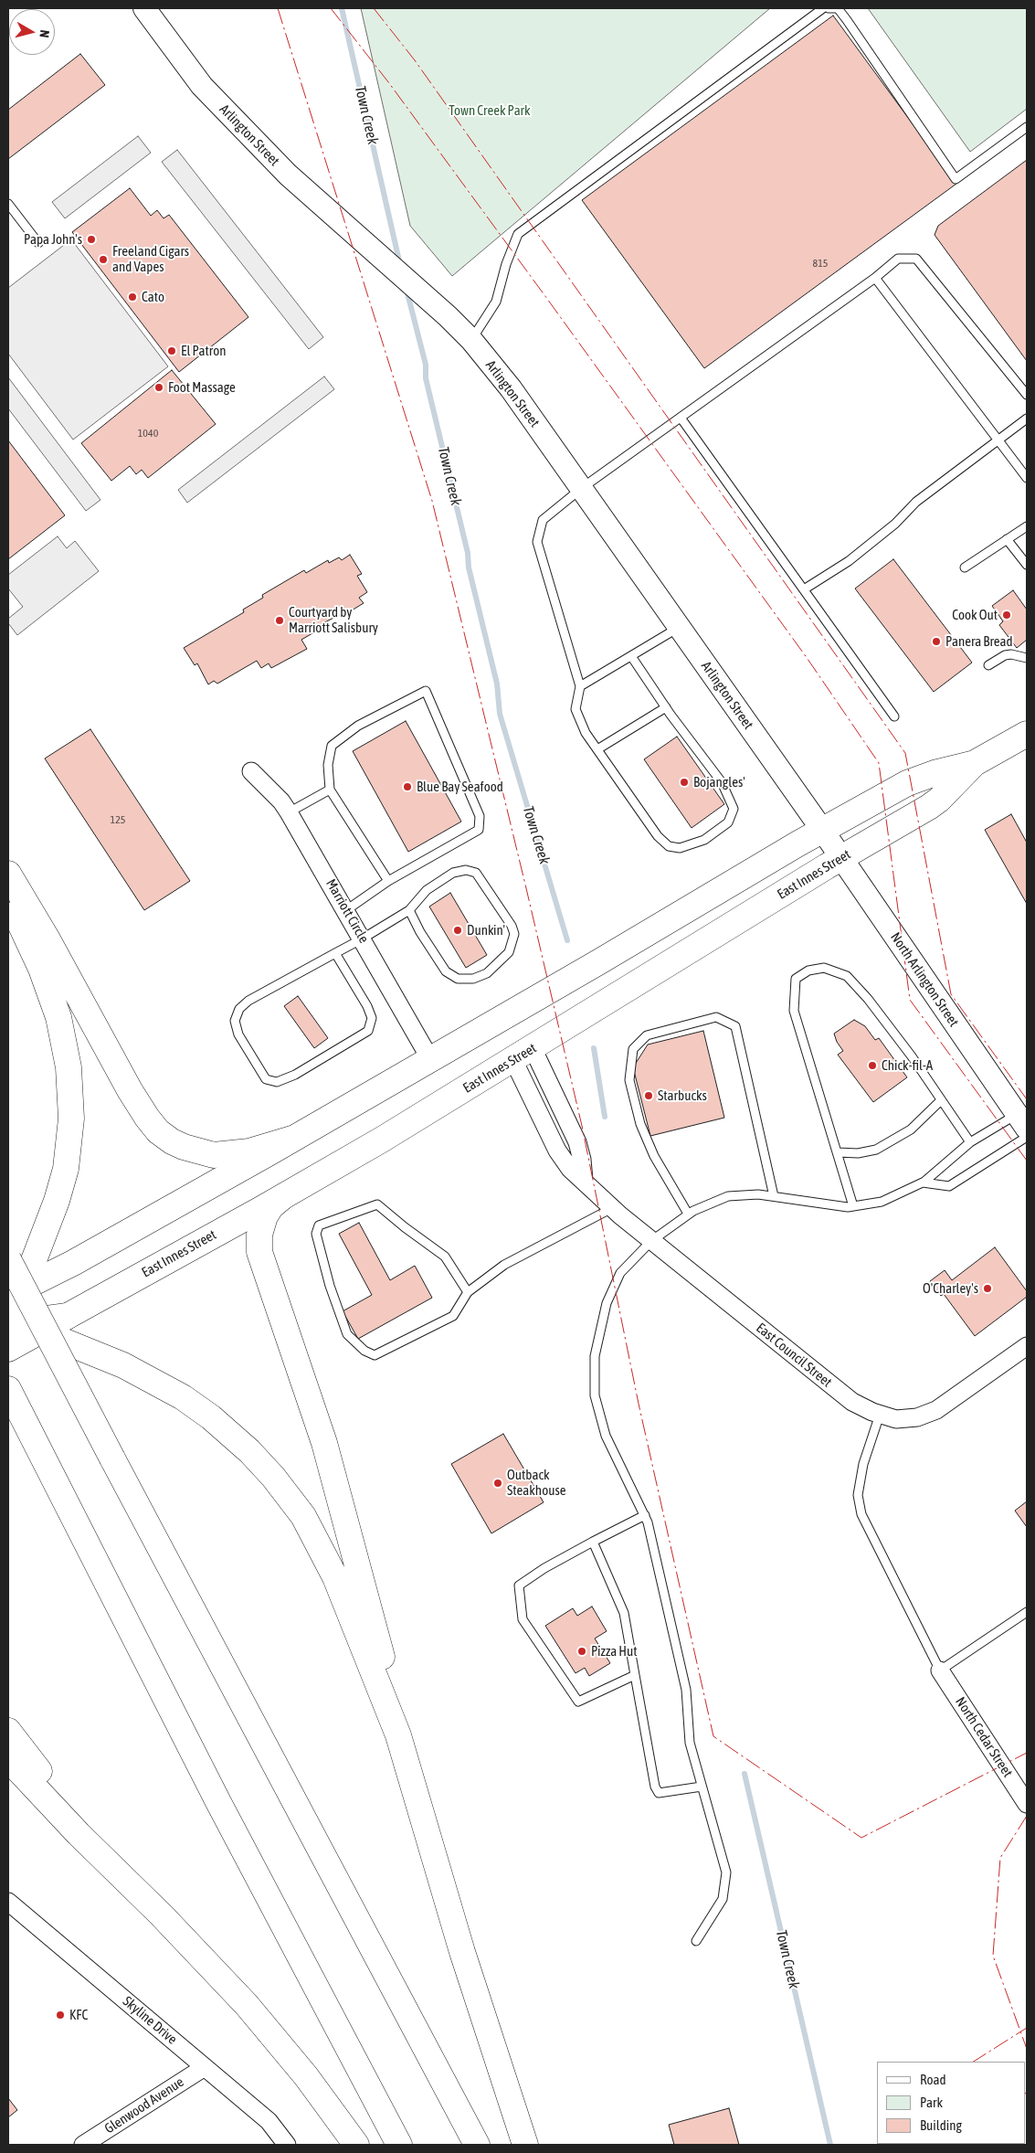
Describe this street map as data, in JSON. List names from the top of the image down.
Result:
{
  "streets": {
    "main road": ["East Innes Street"],
    "street": [
      "Arlington Street",
      "Marriott Circle",
      "North Arlington Street",
      "East Council Street",
      "North Cedar Street",
      "Skyline Drive",
      "Glenwood Avenue"
    ]
  },
  "crossings": [
    ["Arlington Street", "East Innes Street"],
    ["Arlington Street", "North Arlington Street"],
    ["East Innes Street", "Marriott Circle"],
    ["East Innes Street", "North Arlington Street"],
    ["East Innes Street", "East Council Street"],
    ["Skyline Drive", "Glenwood Avenue"]
  ],
  "water": ["Town Creek"],
  "parks": ["Town Creek Park"],
  "places": [
    "Papa John's",
    "Freeland Cigars and Vapes",
    "Cato",
    "El Patron",
    "Foot Massage",
    "Cook Out",
    "Courtyard by Marriott Salisbury",
    "Panera Bread",
    "Bojangles'",
    "Blue Bay Seafood",
    "Dunkin'",
    "Chick-fil-A",
    "Starbucks",
    "O'Charley's",
    "Outback Steakhouse",
    "Pizza Hut",
    "KFC"
  ],
  "house_numbers": ["815", "1040", "125"],
  "legend": ["Road", "Park", "Building"],
  "north": "right"
}
